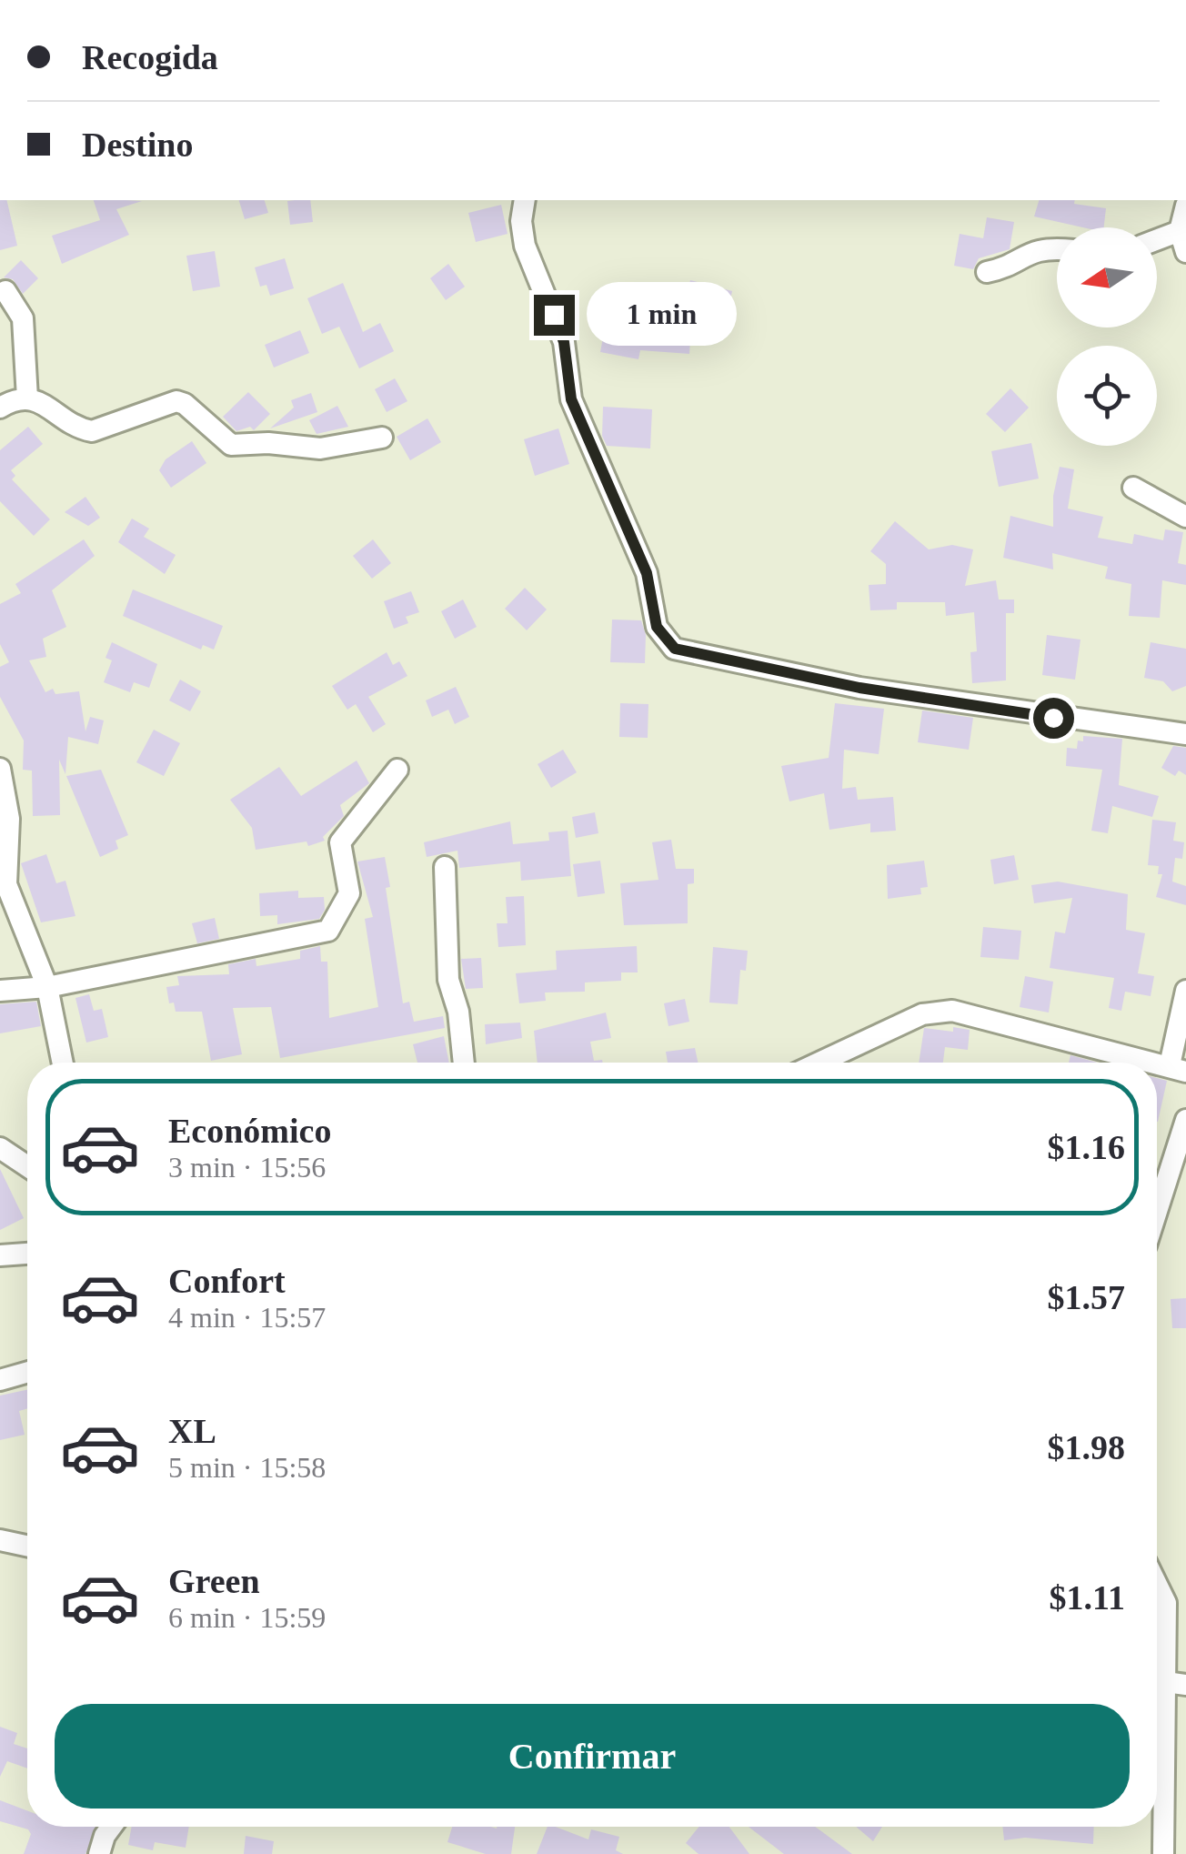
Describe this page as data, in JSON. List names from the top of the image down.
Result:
{
  "north": "left",
  "page": {
    "banner": ["Recogida", "Destino"],
    "bubble": "1 min",
    "list": [
      {
        "name": "Económico",
        "note": "3 min · 15:56",
        "value": "$1.16"
      },
      {
        "name": "Confort",
        "note": "4 min · 15:57",
        "value": "$1.57"
      },
      {
        "name": "XL",
        "note": "5 min · 15:58",
        "value": "$1.98"
      },
      {
        "name": "Green",
        "note": "6 min · 15:59",
        "value": "$1.11"
      }
    ],
    "buttons": "Confirmar"
  }
}
